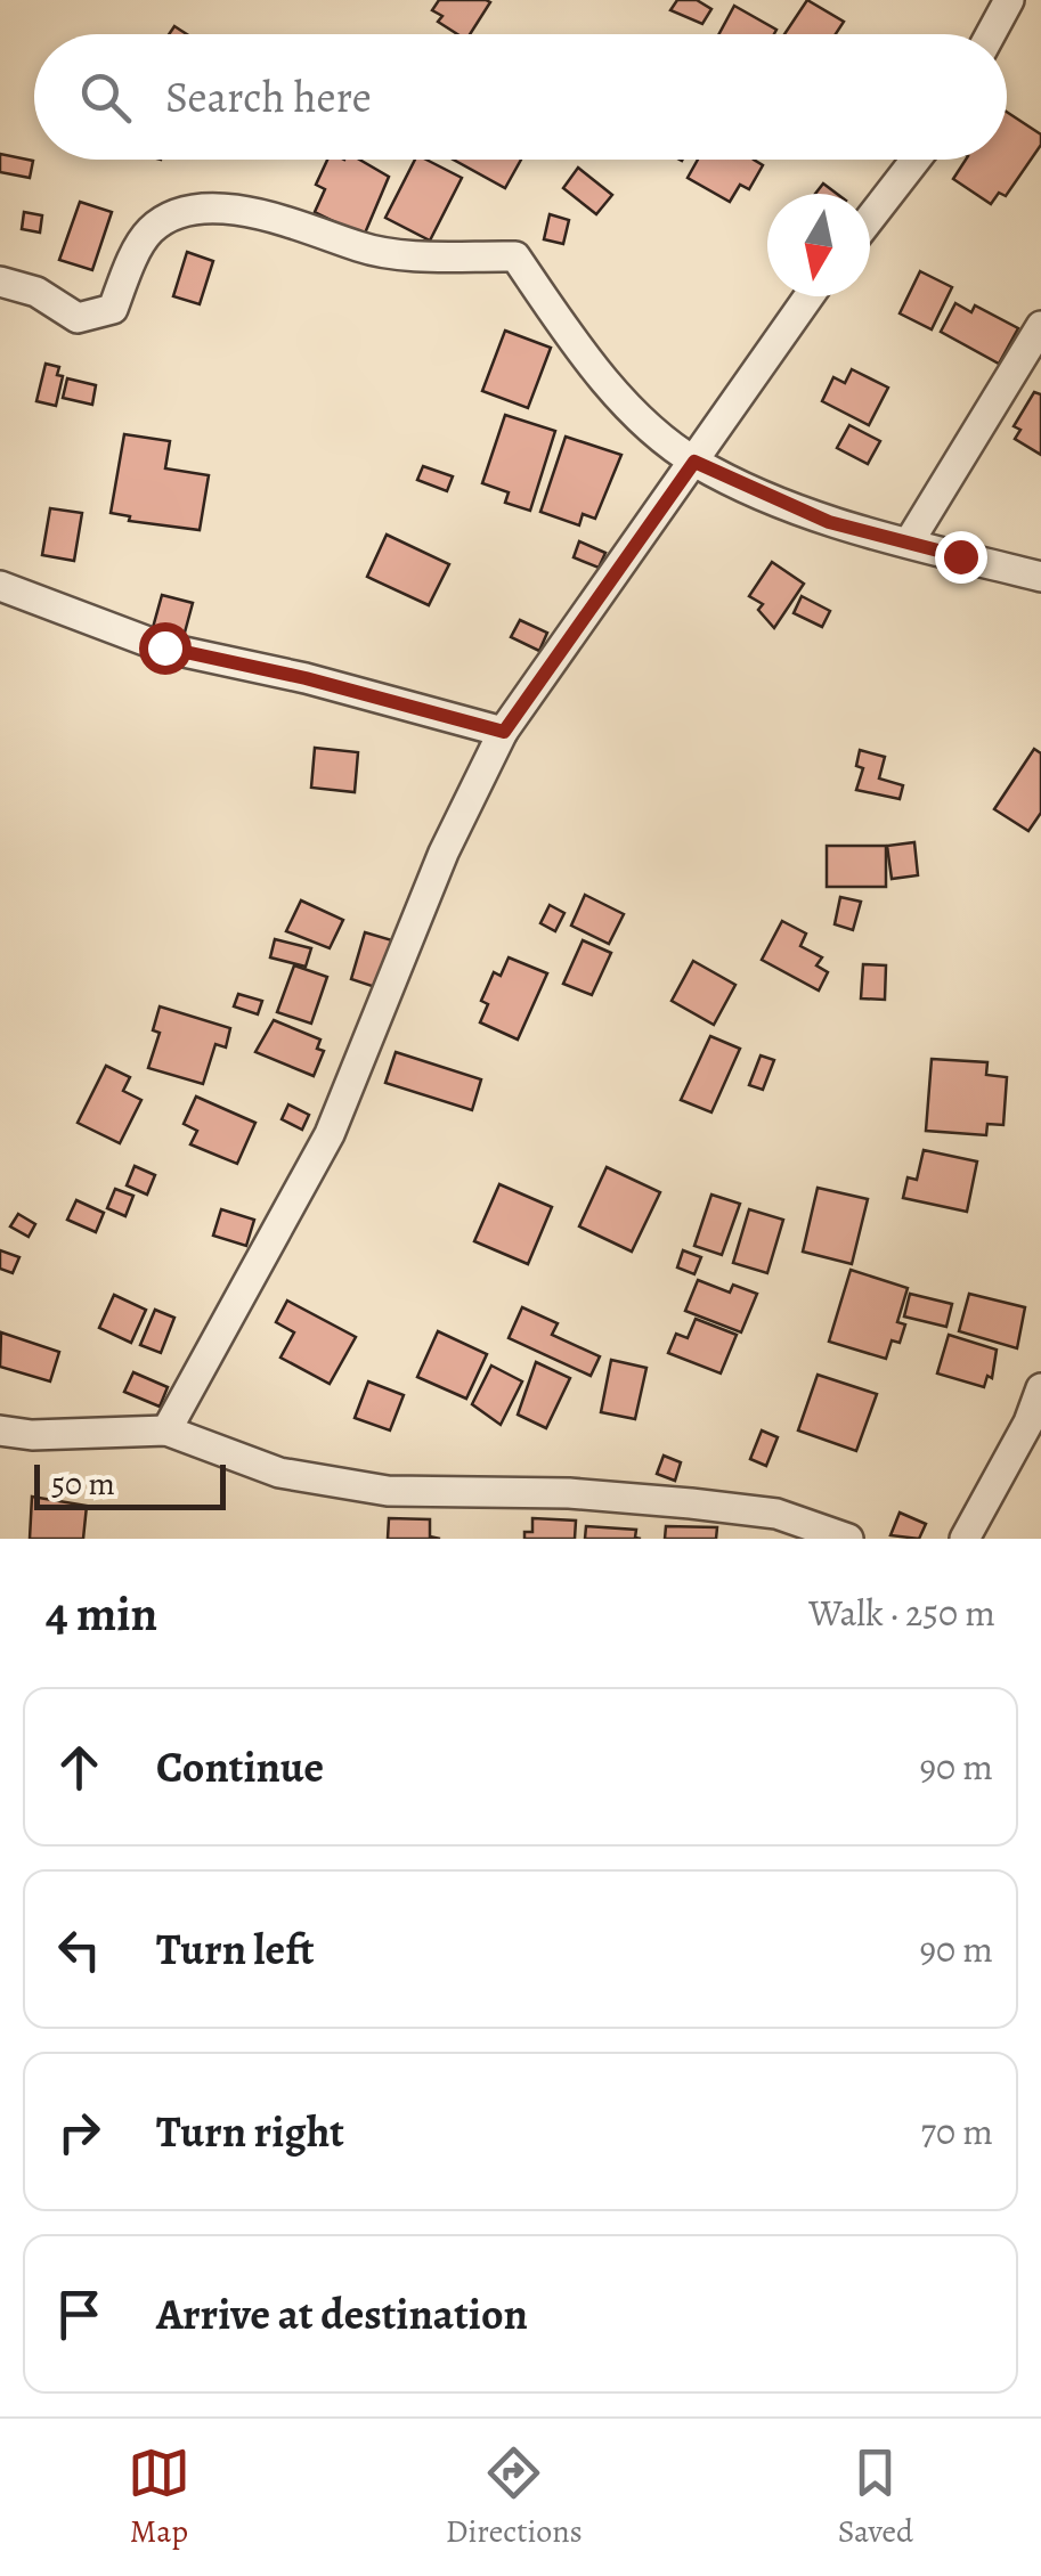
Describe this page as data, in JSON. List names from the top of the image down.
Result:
{
  "scale_bar": "50 m",
  "north": "bottom",
  "page": {
    "search": "Search here",
    "scale": "50 m",
    "heading": ["4 min", "Walk · 250 m"],
    "list": [
      ["Continue", "90 m"],
      ["Turn left", "90 m"],
      ["Turn right", "70 m"],
      "Arrive at destination"
    ],
    "nav": ["Map", "Directions", "Saved"]
  }
}
